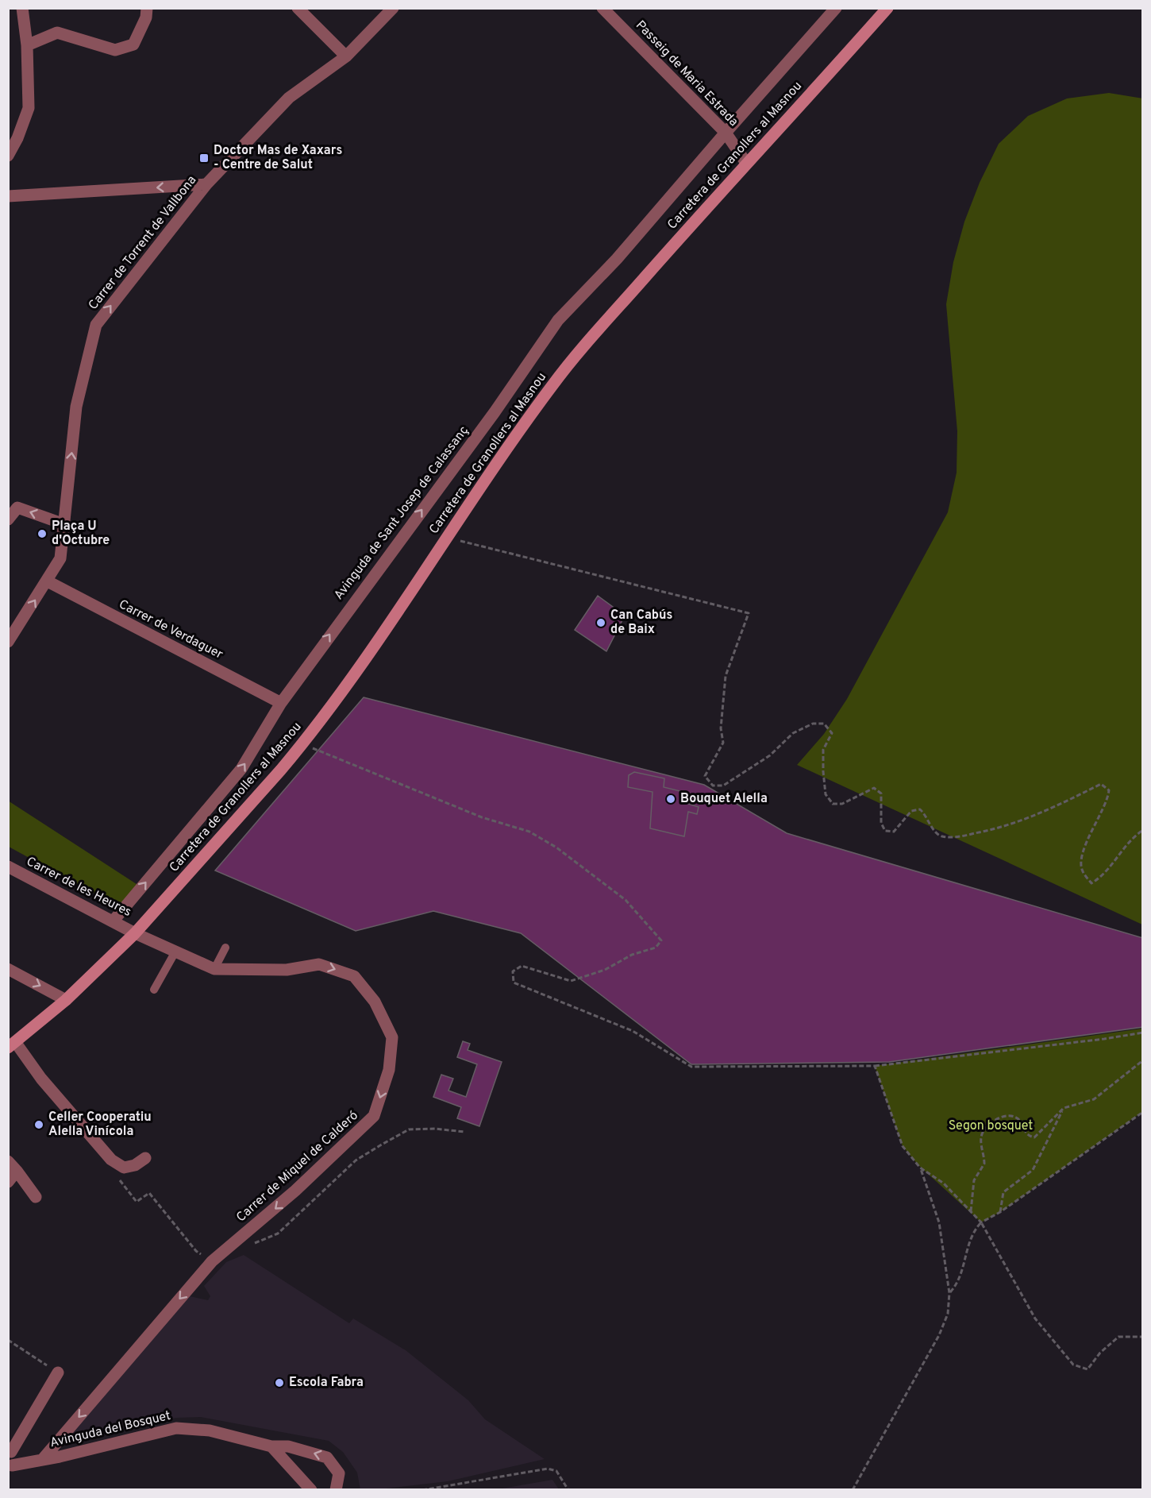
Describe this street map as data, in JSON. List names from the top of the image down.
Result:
{
  "streets": {
    "main road": ["Carretera de Granollers al Masnou"],
    "street": [
      "Passeig de Maria Estrada",
      "Carrer de Torrent de Vallbona",
      "Avinguda de Sant Josep de Calassanç",
      "Carrer de Verdaguer",
      "Carrer de les Heures",
      "Carrer de Miquel de Calderó",
      "Avinguda del Bosquet"
    ]
  },
  "crossings": [
    ["Passeig de Maria Estrada", "Carretera de Granollers al Masnou"],
    ["Passeig de Maria Estrada", "Avinguda de Sant Josep de Calassanç"],
    ["Carretera de Granollers al Masnou", "Carrer de les Heures"],
    ["Carretera de Granollers al Masnou", "Carrer de Miquel de Calderó"],
    ["Carrer de Torrent de Vallbona", "Carrer de Verdaguer"],
    ["Avinguda de Sant Josep de Calassanç", "Carrer de Verdaguer"],
    ["Avinguda de Sant Josep de Calassanç", "Carrer de les Heures"],
    ["Carrer de les Heures", "Carrer de Miquel de Calderó"],
    ["Carrer de Miquel de Calderó", "Avinguda del Bosquet"]
  ],
  "one_way": ["Carrer de Torrent de Vallbona", "Avinguda de Sant Josep de Calassanç"],
  "parks": ["Segon bosquet"],
  "places": {
    "transit": ["Doctor Mas de Xaxars - Centre de Salut"],
    "other": [
      "Plaça U d'Octubre",
      "Can Cabús de Baix",
      "Bouquet Alella",
      "Celler Cooperatiu Alella Vinícola",
      "Escola Fabra"
    ]
  }
}
